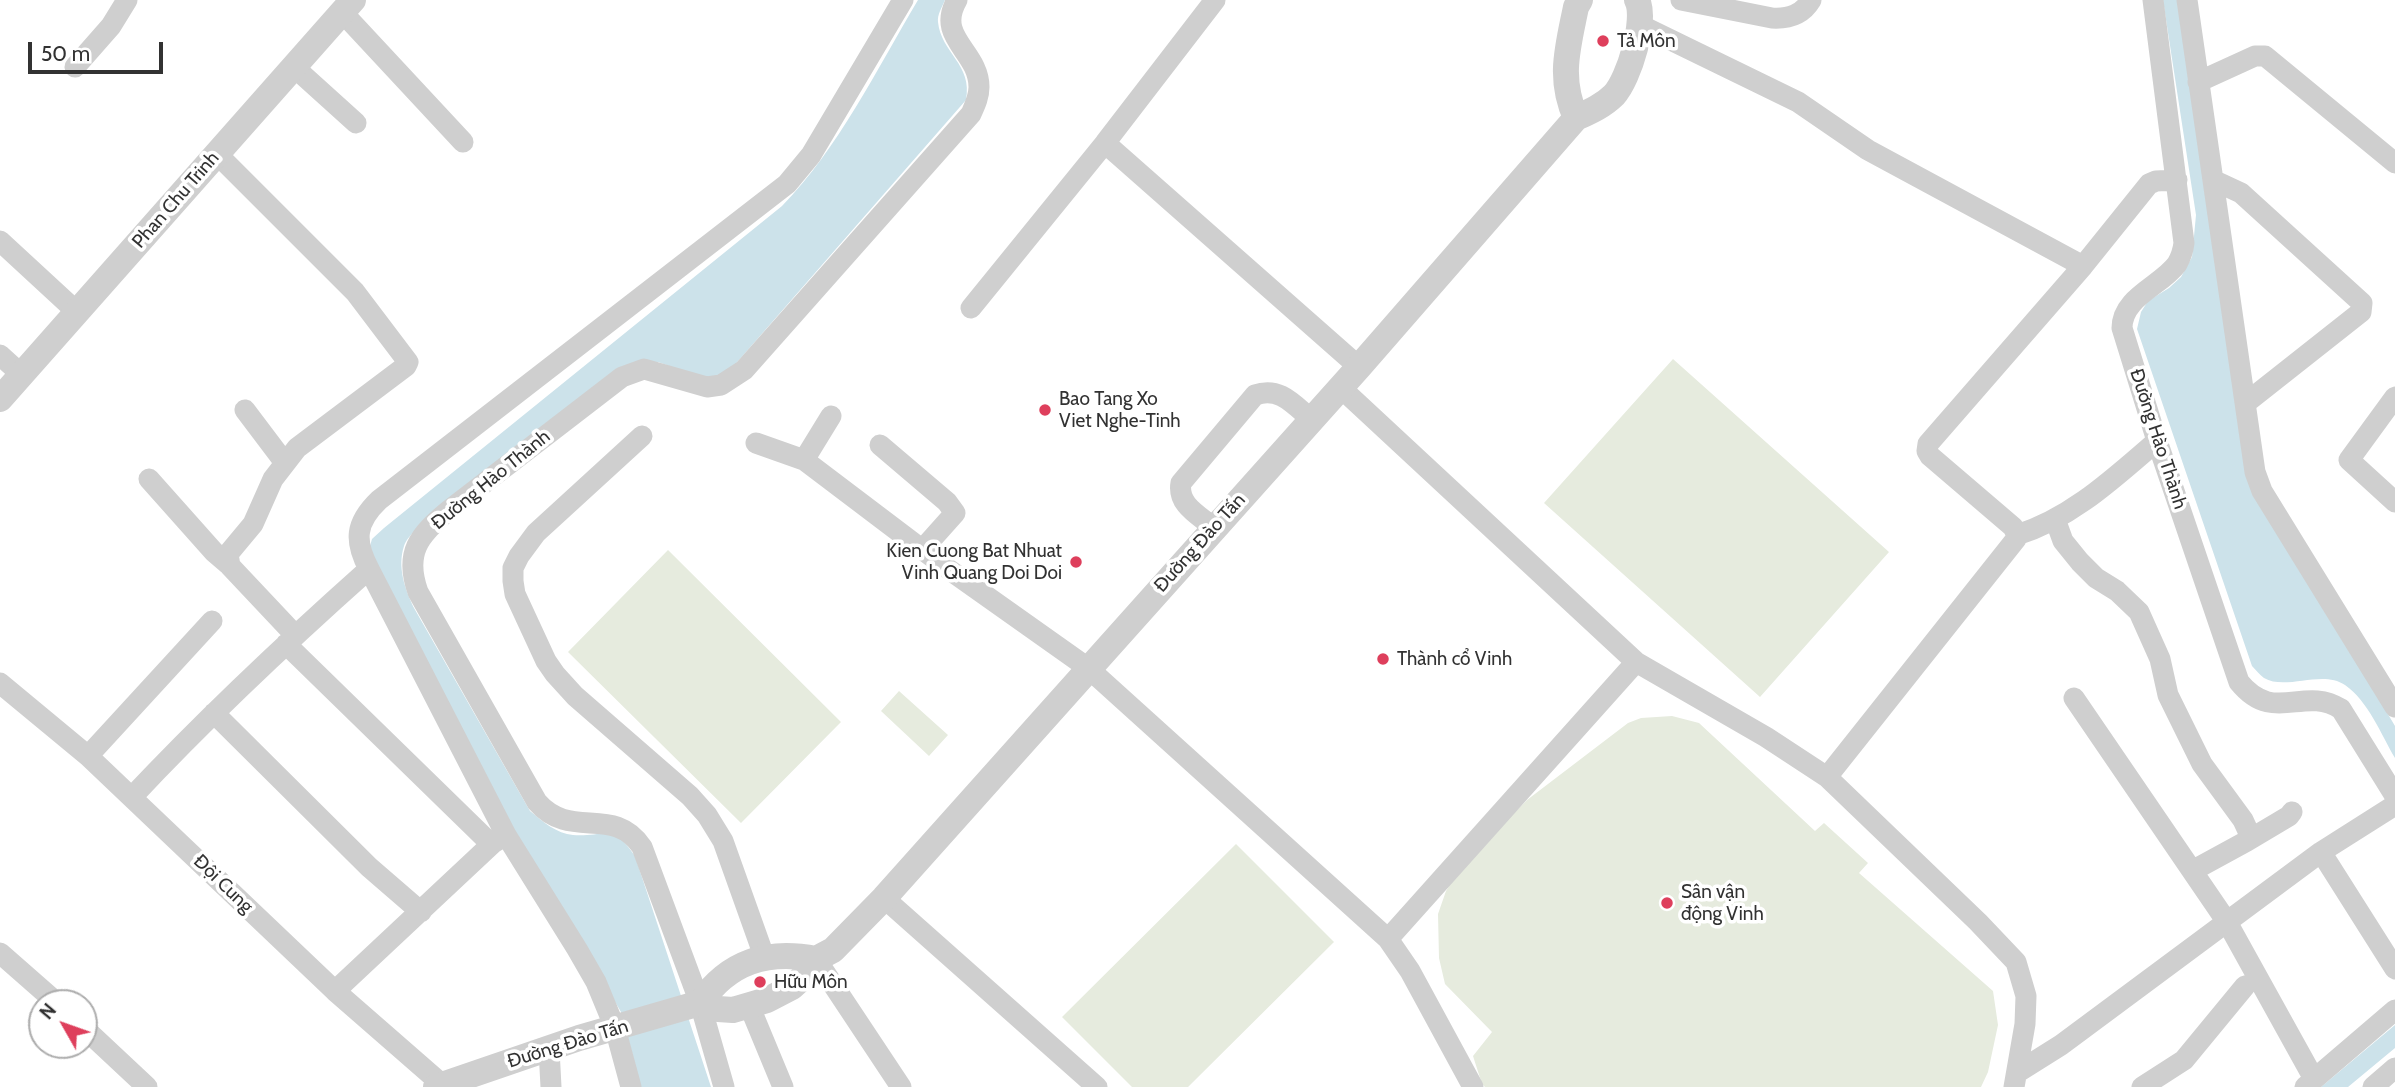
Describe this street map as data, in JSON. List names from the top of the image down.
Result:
{
  "streets": {
    "street": [
      "Phan Chu Trinh",
      "Đường Hào Thành",
      "Đường Đào Tấn",
      "Đội Cung"
    ]
  },
  "crossings": [
    ["Đường Hào Thành", "Đường Đào Tấn"],
    ["Đường Đào Tấn", "Đội Cung"]
  ],
  "places": [
    "Tả Môn",
    "Bao Tang Xo Viet Nghe-Tinh",
    "Kien Cuong Bat Nhuat Vinh Quang Doi Doi",
    "Thành cổ Vinh",
    "Sân vận động Vinh",
    "Hữu Môn"
  ],
  "scale_bar": "50 m",
  "north": "top left"
}
